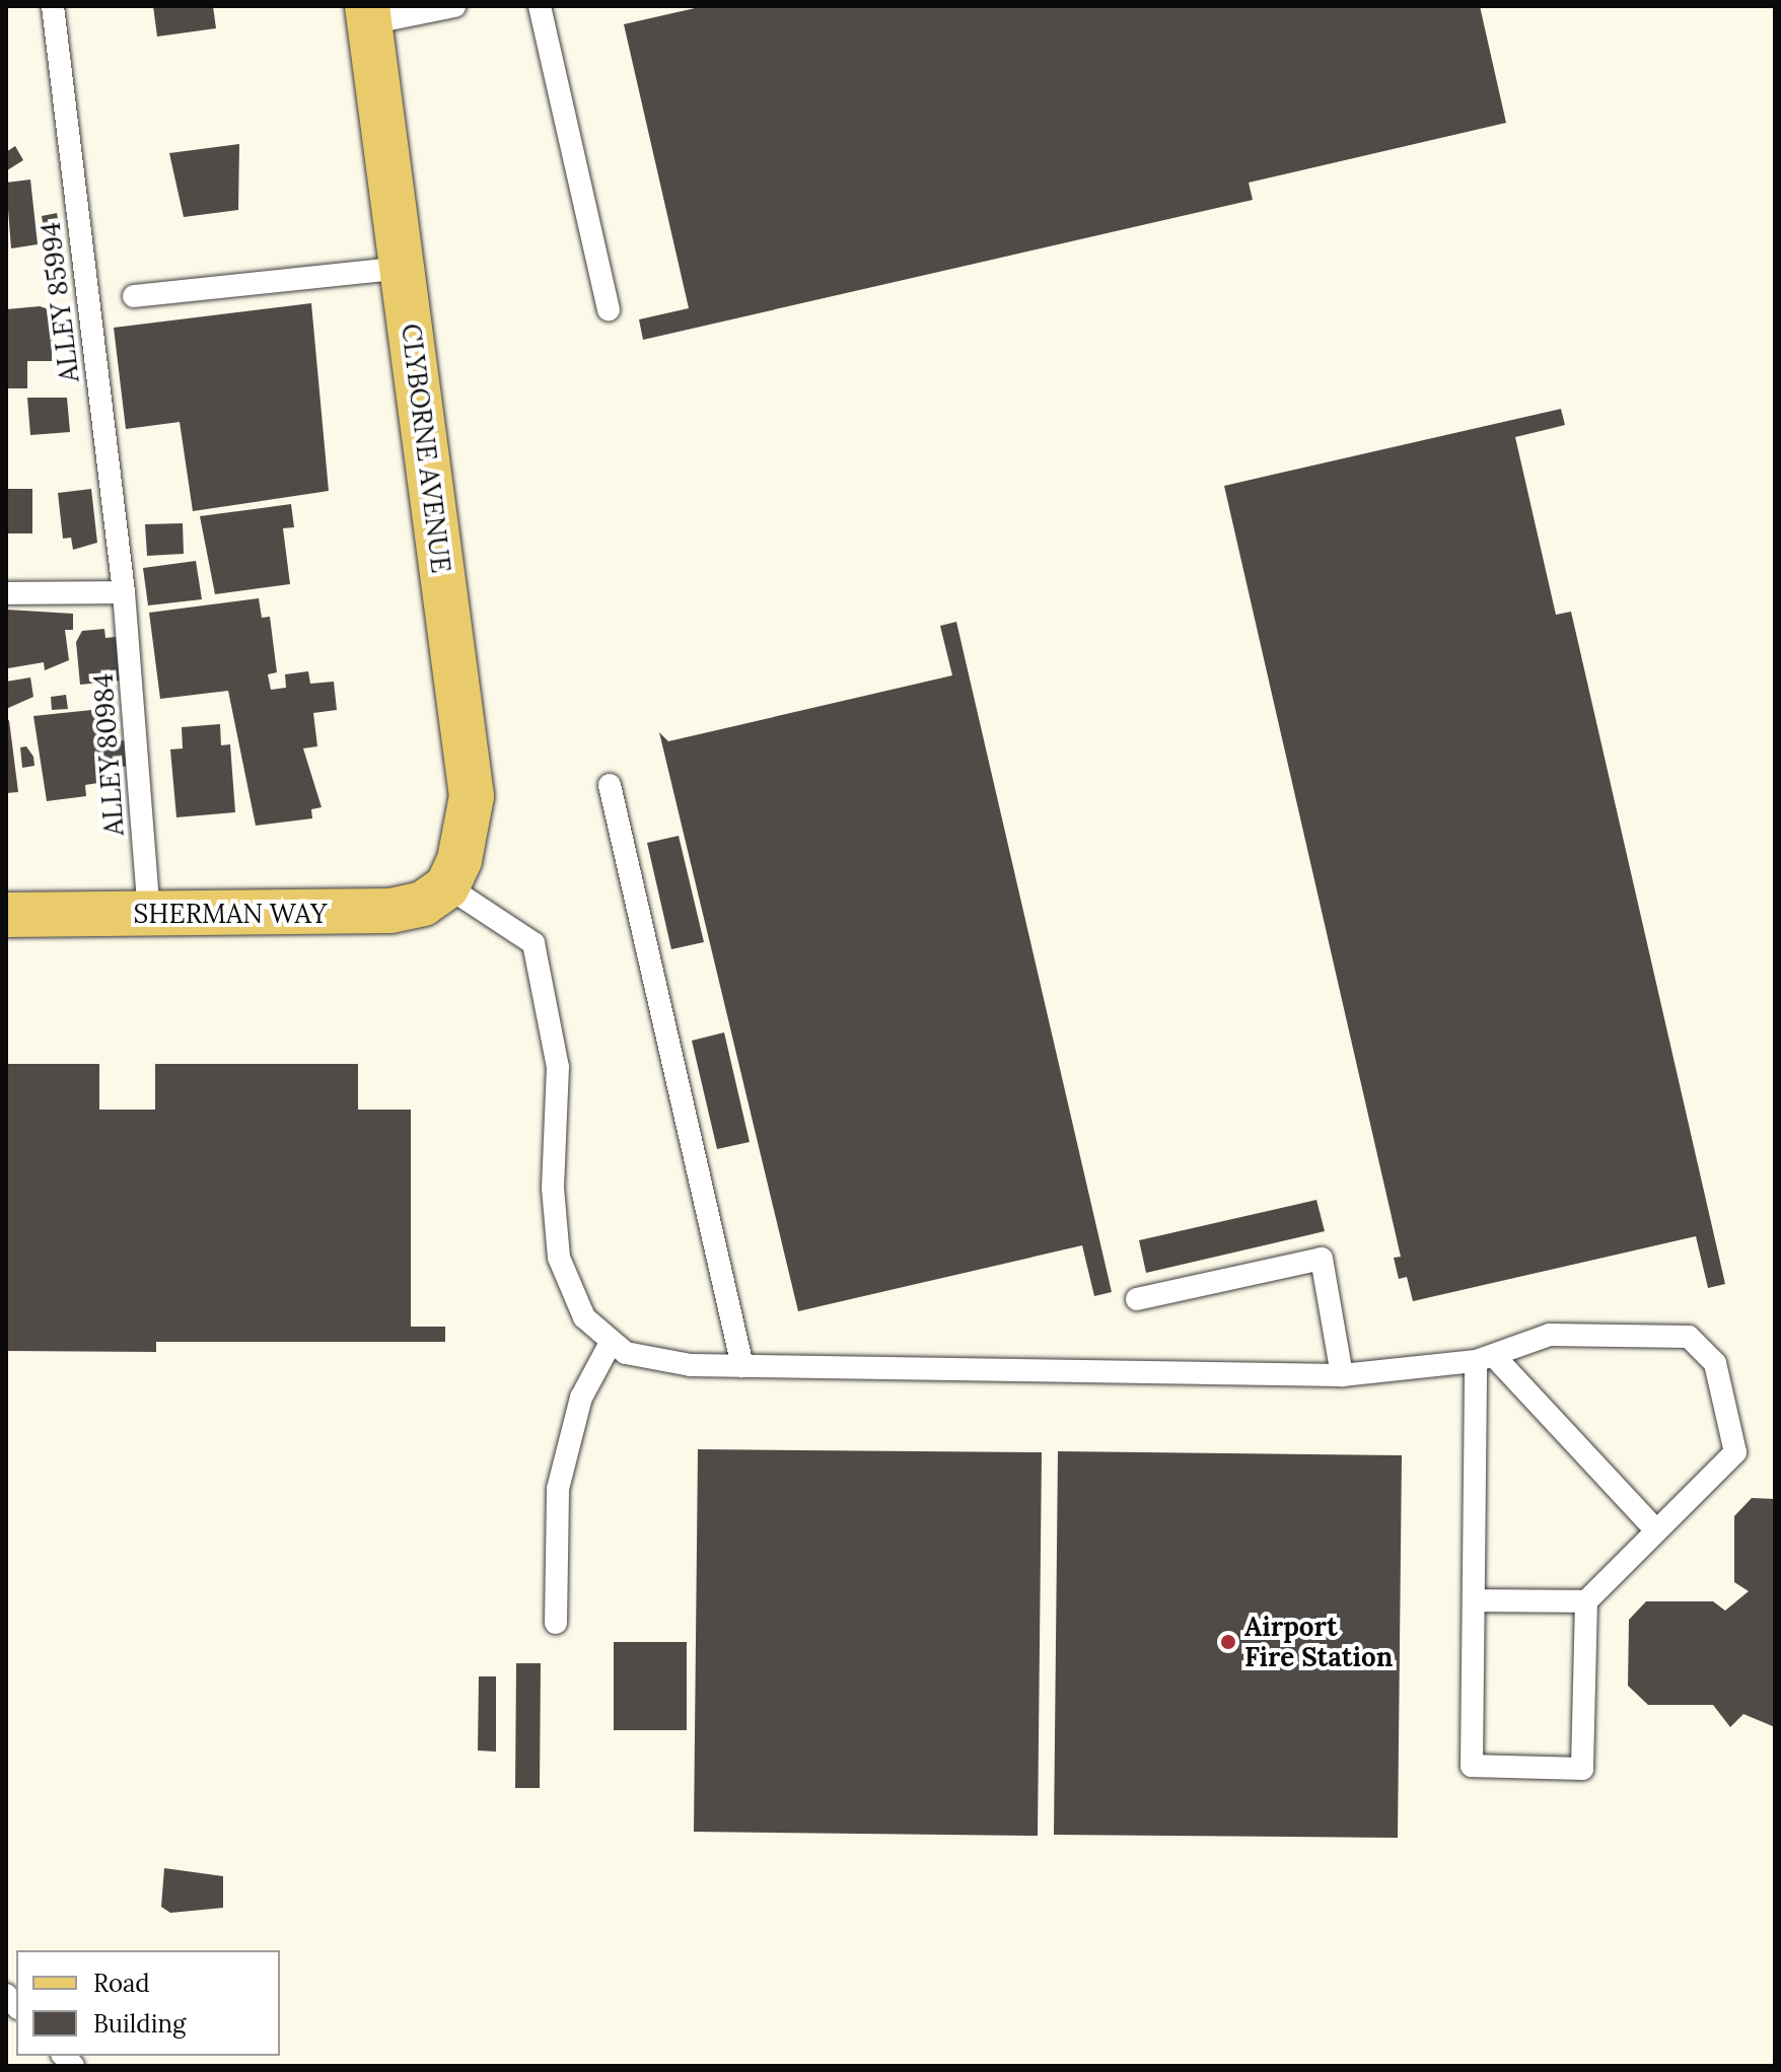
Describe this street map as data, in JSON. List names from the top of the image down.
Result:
{
  "streets": {
    "main road": ["CLYBORNE AVENUE", "SHERMAN WAY"],
    "lane": ["ALLEY 85994", "ALLEY 80984"]
  },
  "crossings": [
    ["ALLEY 85994", "ALLEY 80984"],
    ["CLYBORNE AVENUE", "SHERMAN WAY"],
    ["ALLEY 80984", "SHERMAN WAY"]
  ],
  "places": ["Airport Fire Station"],
  "legend": ["Road", "Building"]
}
